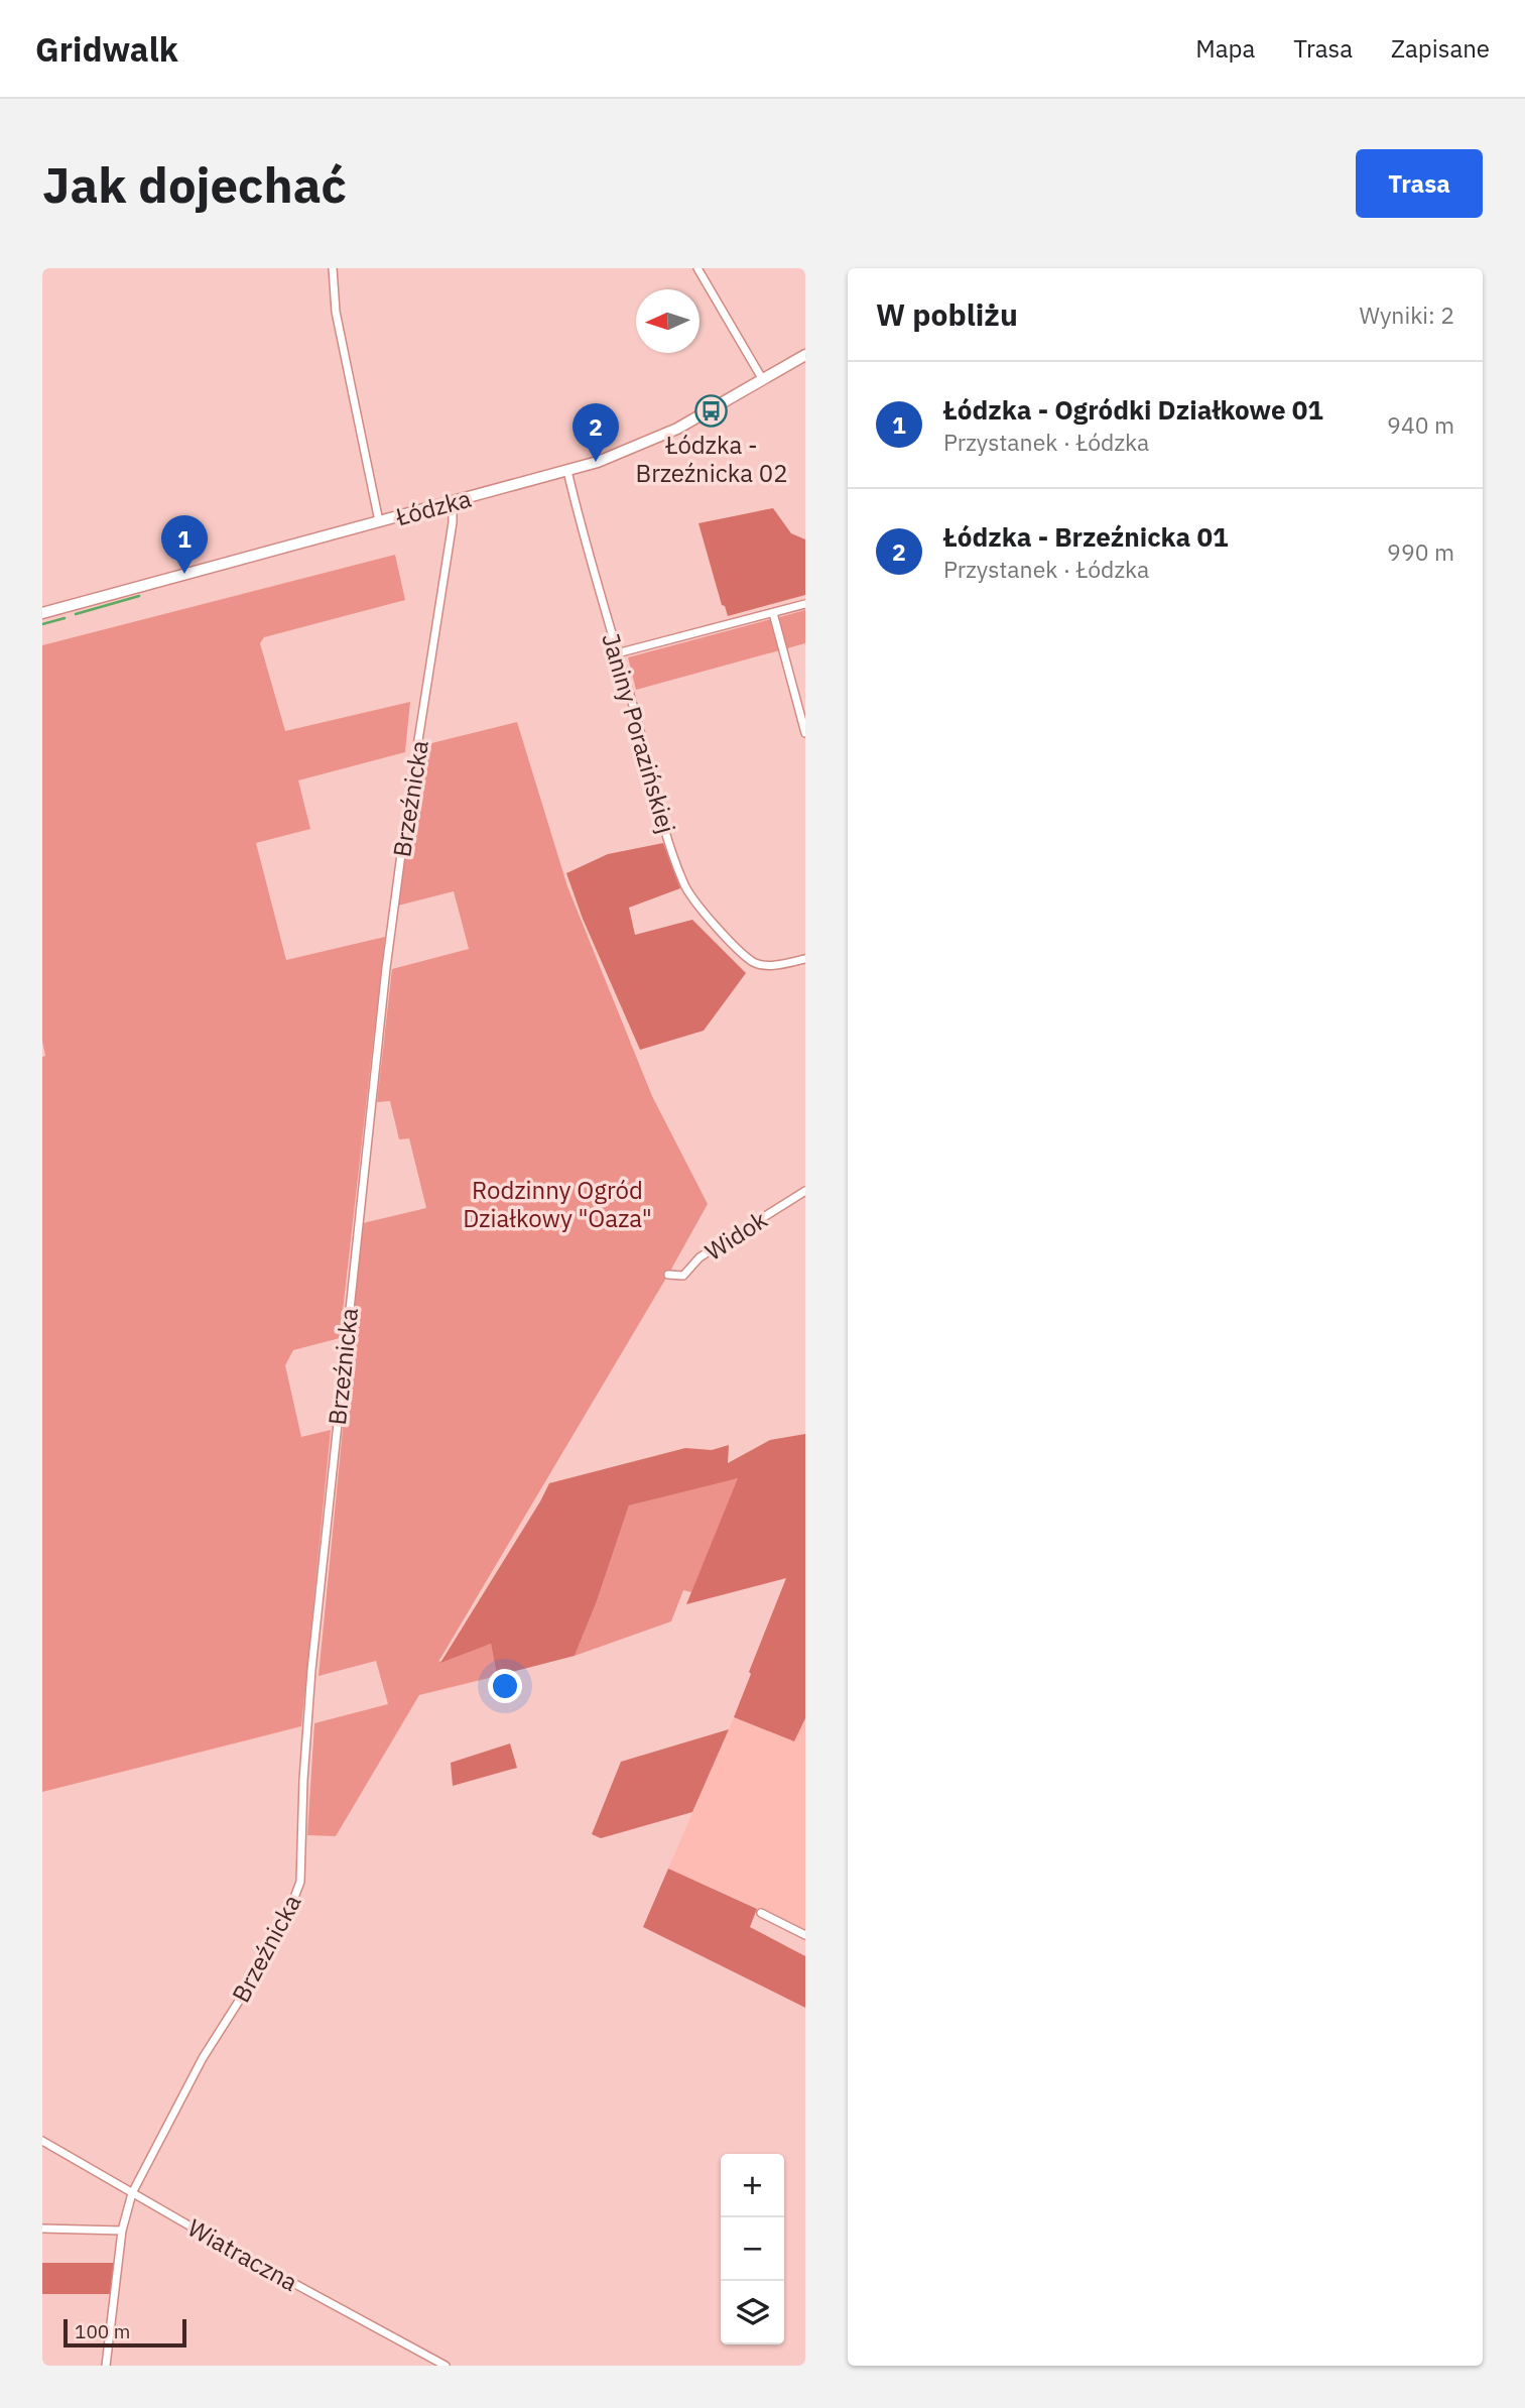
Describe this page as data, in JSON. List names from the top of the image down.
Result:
{
  "streets": {
    "main road": ["Łódzka"],
    "street": [
      "Janiny Porazińskiej",
      "Brzeźnicka",
      "Widok",
      "Wiatraczna"
    ]
  },
  "crossings": [
    ["Łódzka", "Janiny Porazińskiej"],
    ["Łódzka", "Brzeźnicka"],
    ["Brzeźnicka", "Wiatraczna"]
  ],
  "parks": ["Rodzinny Ogród Działkowy \"Oaza\""],
  "places": {
    "bus stop": ["Łódzka - Brzeźnicka 02"]
  },
  "scale_bar": "100 m",
  "north": "left",
  "page": {
    "header": "Gridwalk",
    "nav": ["Mapa", "Trasa", "Zapisane"],
    "buttons": "Trasa",
    "title": "Jak dojechać",
    "heading": ["W pobliżu", "Wyniki: 2"],
    "list": [
      {
        "mark": "1",
        "name": "Łódzka - Ogródki Działkowe 01",
        "note": "Przystanek · Łódzka",
        "value": "940 m"
      },
      {
        "mark": "2",
        "name": "Łódzka - Brzeźnicka 01",
        "note": "Przystanek · Łódzka",
        "value": "990 m"
      }
    ],
    "pins": ["2", "1"],
    "map_buttons": ["+", "−"],
    "scale": "100 m"
  }
}
